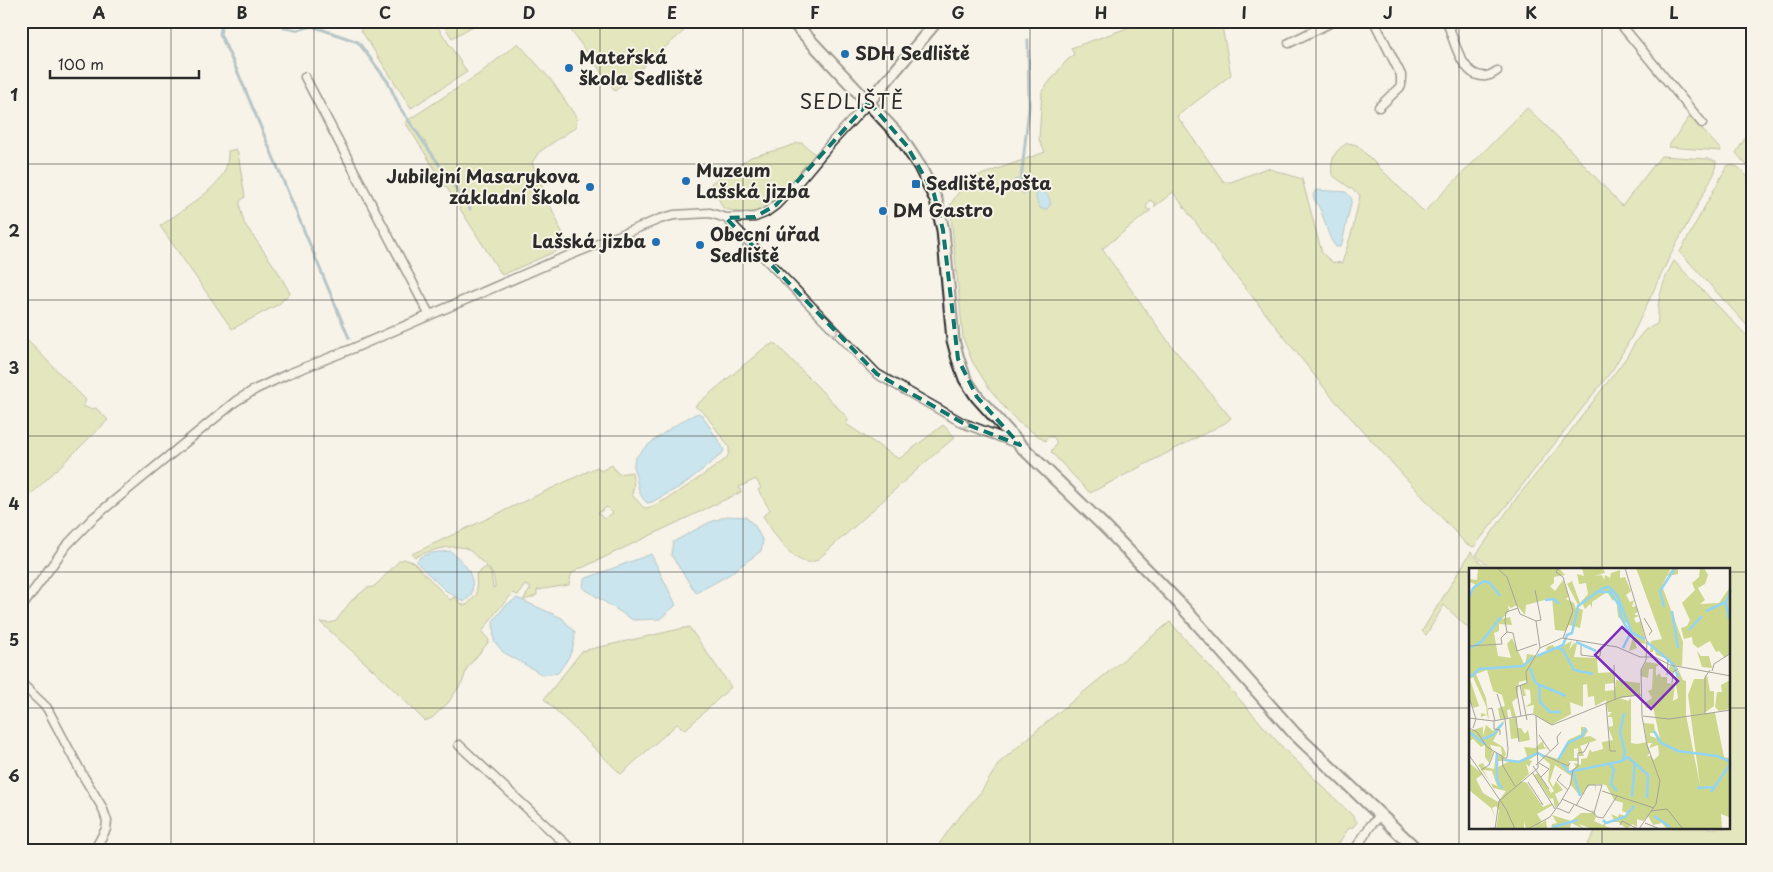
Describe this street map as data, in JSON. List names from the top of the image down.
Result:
{
  "districts": ["SEDLIŠTĚ"],
  "places": {
    "other": [
      "SDH Sedliště",
      "Mateřská škola Sedliště",
      "Muzeum Lašská jizba",
      "Jubilejní Masarykova základní škola",
      "DM Gastro",
      "Lašská jizba",
      "Obecní úřad Sedliště"
    ],
    "transit": ["Sedliště,pošta"]
  },
  "scale_bar": "100 m",
  "grid": {
    "columns": [
      "A",
      "B",
      "C",
      "D",
      "E",
      "F",
      "G",
      "H",
      "I",
      "J",
      "K",
      "L"
    ],
    "rows": [
      "1",
      "2",
      "3",
      "4",
      "5",
      "6"
    ]
  }
}
